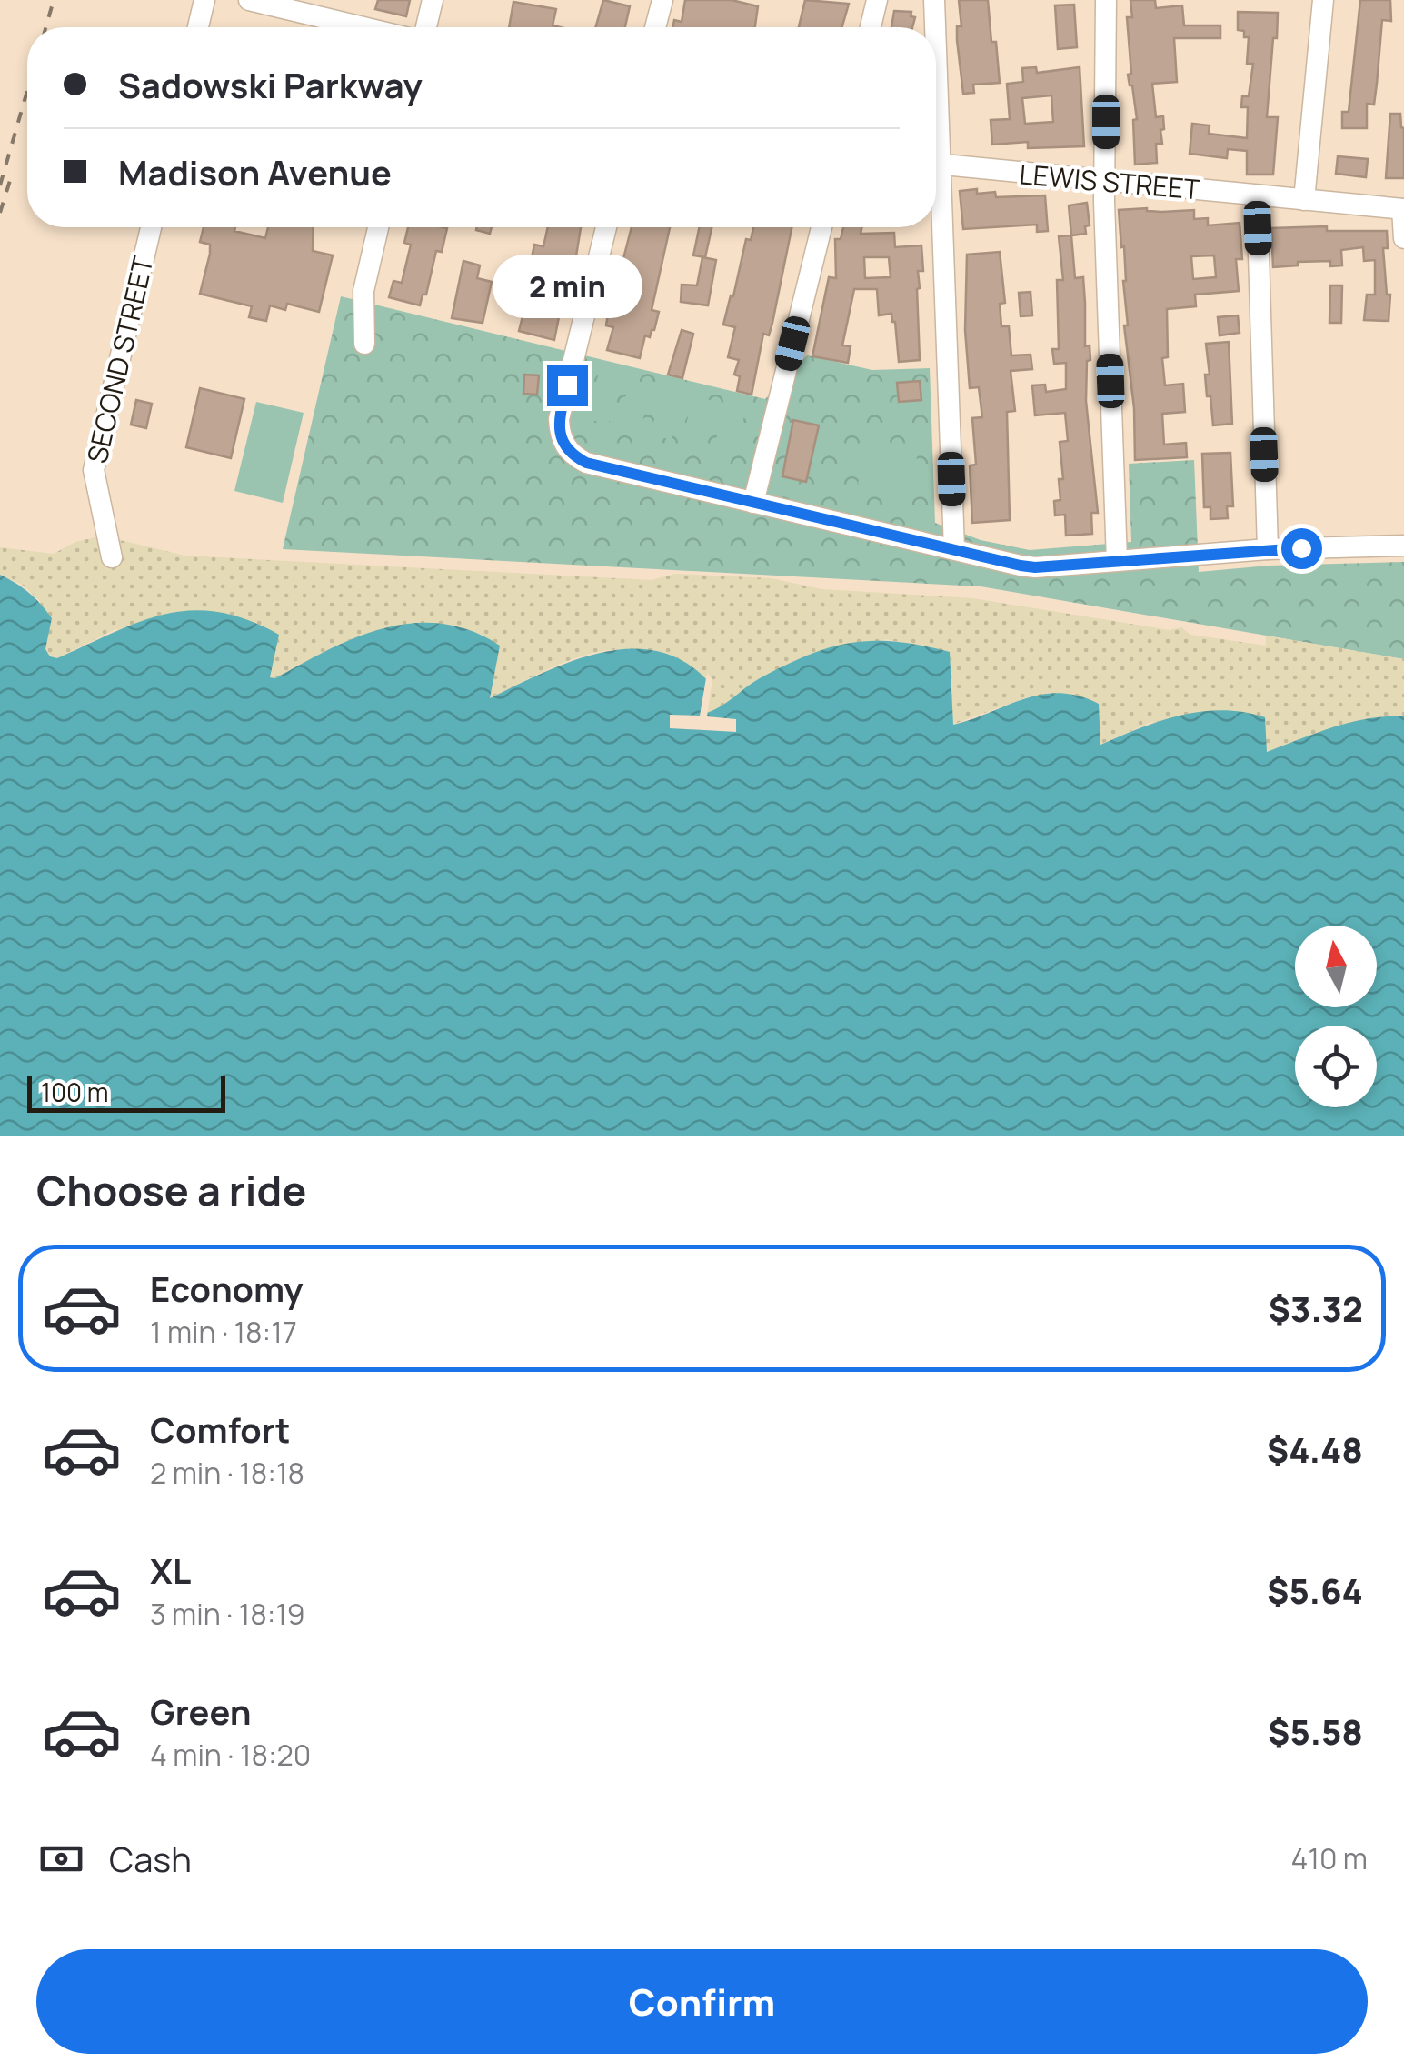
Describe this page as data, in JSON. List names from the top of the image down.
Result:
{
  "streets": {
    "street": ["LEWIS STREET", "SECOND STREET"]
  },
  "scale_bar": "100 m",
  "north": "top",
  "page": {
    "banner": ["Sadowski Parkway", "Madison Avenue"],
    "bubble": "2 min",
    "scale": "100 m",
    "heading": "Choose a ride",
    "list": [
      {
        "name": "Economy",
        "note": "1 min · 18:17",
        "value": "$3.32"
      },
      {
        "name": "Comfort",
        "note": "2 min · 18:18",
        "value": "$4.48"
      },
      {
        "name": "XL",
        "note": "3 min · 18:19",
        "value": "$5.64"
      },
      {
        "name": "Green",
        "note": "4 min · 18:20",
        "value": "$5.58"
      }
    ],
    "pay": ["Cash", "410 m"],
    "buttons": "Confirm"
  }
}
